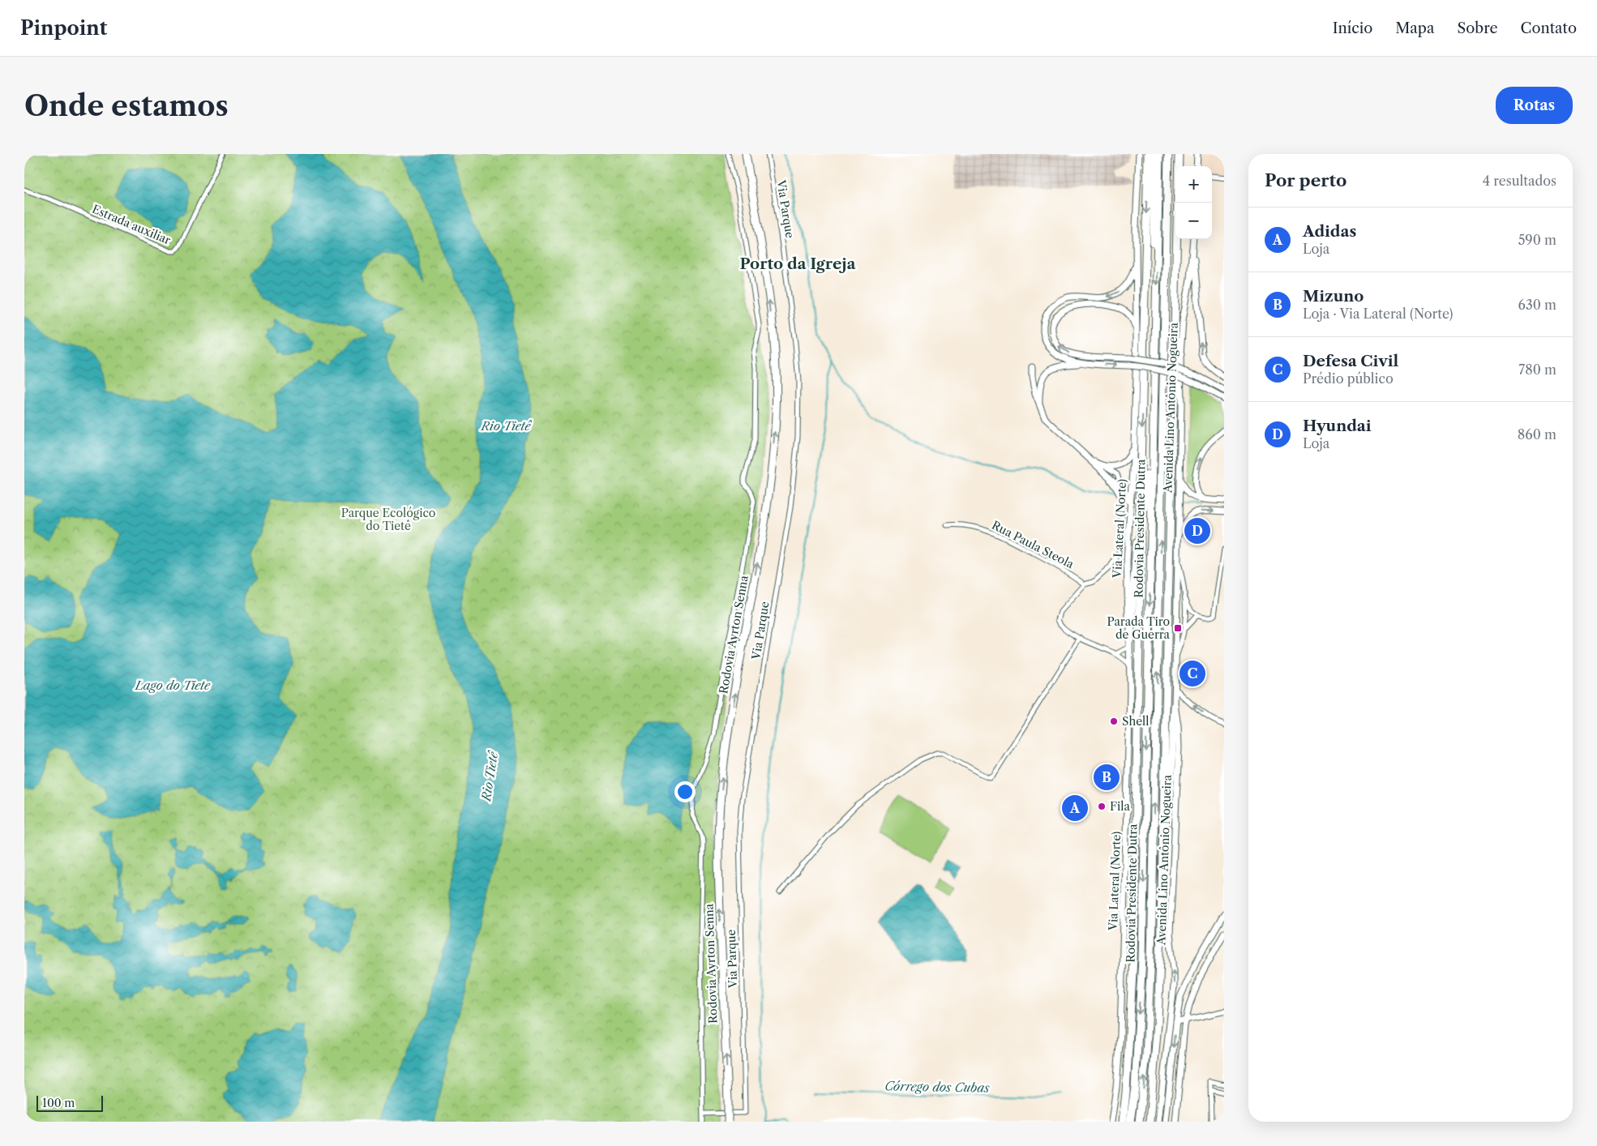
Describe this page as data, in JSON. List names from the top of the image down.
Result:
{
  "streets": {
    "highway": ["Rodovia Presidente Dutra", "Rodovia Ayrton Senna"],
    "main road": ["Avenida Lino Antônio Nogueira", "Via Lateral (Norte)"],
    "street": ["Via Parque", "Estrada auxiliar", "Rua Paula Steola"]
  },
  "one_way": ["Rodovia Ayrton Senna"],
  "districts": ["Porto da Igreja"],
  "water": ["Rio Tietê", "Lago do Tiete", "Córrego dos Cubas"],
  "parks": ["Parque Ecológico do Tietê"],
  "places": {
    "transit": ["Parada Tiro de Guerra"],
    "other": ["Shell", "Fila"]
  },
  "scale_bar": "100 m",
  "page": {
    "header": "Pinpoint",
    "nav": [
      "Início",
      "Mapa",
      "Sobre",
      "Contato"
    ],
    "buttons": "Rotas",
    "title": "Onde estamos",
    "heading": ["Por perto", "4 resultados"],
    "map_buttons": ["+", "−"],
    "list": [
      {
        "mark": "A",
        "name": "Adidas",
        "note": "Loja",
        "value": "590 m"
      },
      {
        "mark": "B",
        "name": "Mizuno",
        "note": "Loja · Via Lateral (Norte)",
        "value": "630 m"
      },
      {
        "mark": "C",
        "name": "Defesa Civil",
        "note": "Prédio público",
        "value": "780 m"
      },
      {
        "mark": "D",
        "name": "Hyundai",
        "note": "Loja",
        "value": "860 m"
      }
    ],
    "pins": [
      "D",
      "C",
      "B",
      "A"
    ],
    "scale": "100 m"
  }
}
